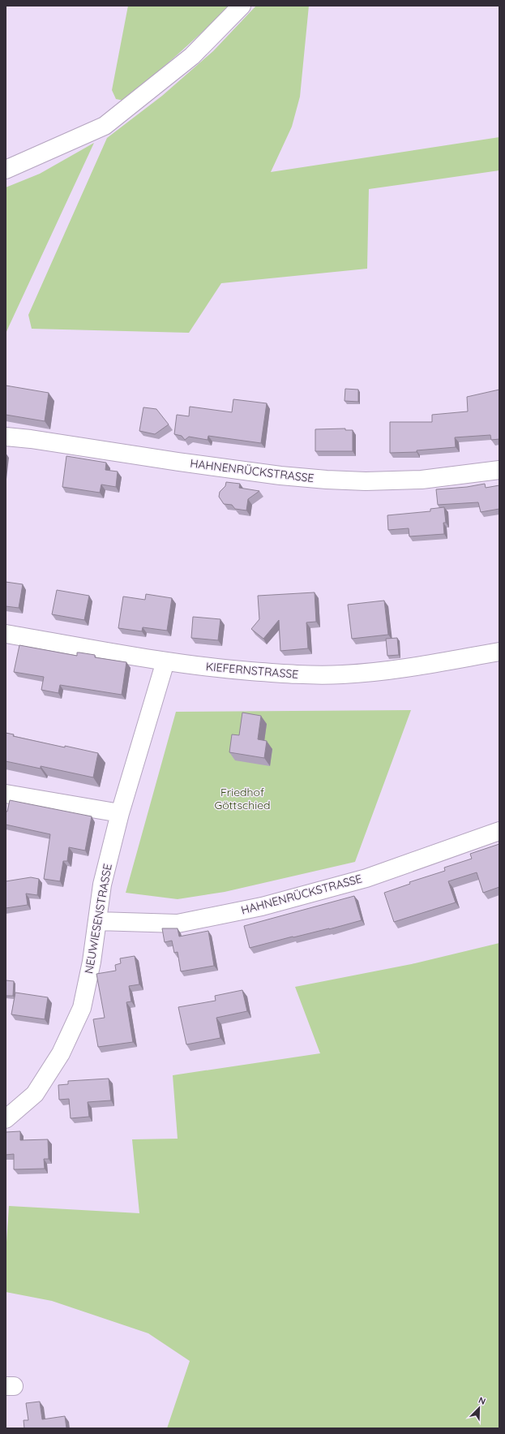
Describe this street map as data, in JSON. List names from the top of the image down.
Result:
{
  "streets": {
    "street": ["HAHNENRÜCKSTRASSE", "KIEFERNSTRASSE", "NEUWIESENSTRASSE"]
  },
  "crossings": [
    ["HAHNENRÜCKSTRASSE", "NEUWIESENSTRASSE"],
    ["KIEFERNSTRASSE", "NEUWIESENSTRASSE"]
  ],
  "parks": ["Friedhof Göttschied"],
  "north": "top right"
}
